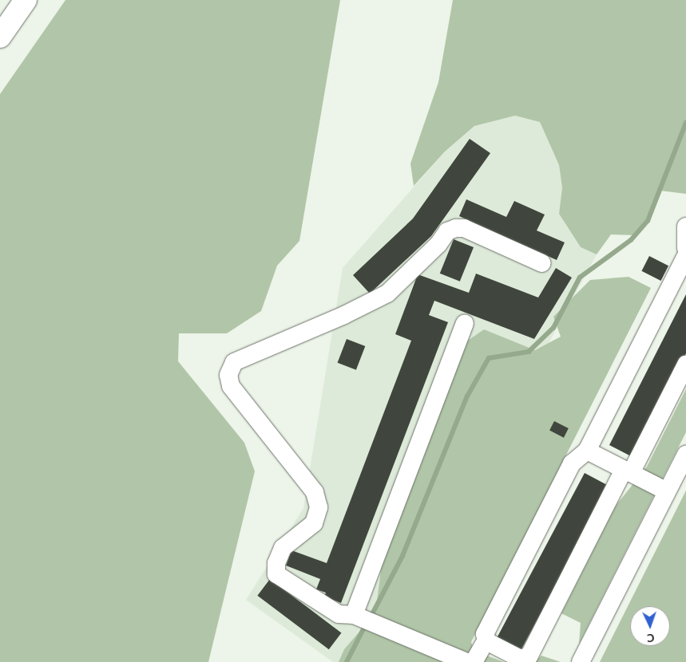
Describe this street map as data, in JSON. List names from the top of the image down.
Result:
{
  "north": "bottom"
}
